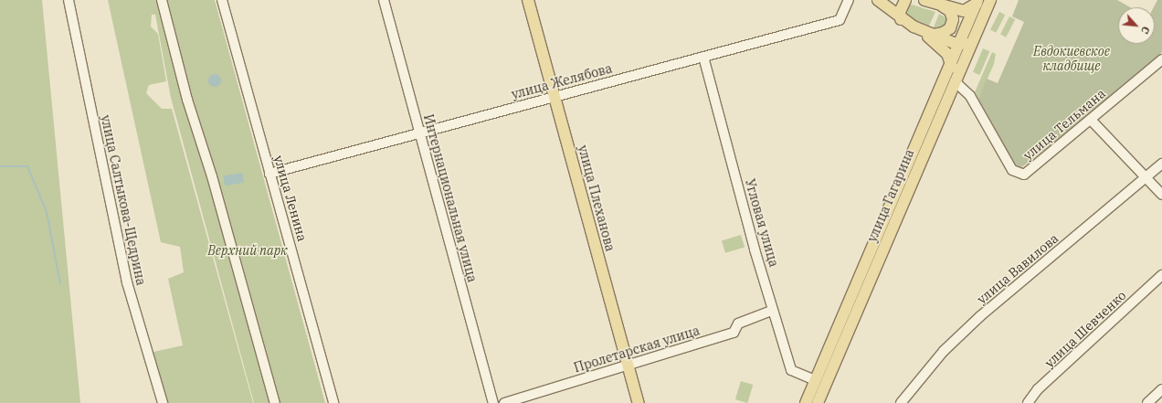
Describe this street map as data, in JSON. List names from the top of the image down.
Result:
{
  "streets": {
    "main road": ["улица Гагарина", "улица Плеханова"],
    "street": [
      "улица Желябова",
      "улица Тельмана",
      "улица Ленина",
      "Интернациональная улица",
      "улица Салтыкова-Щедрина",
      "Угловая улица",
      "улица Вавилова",
      "улица Шевченко",
      "Пролетарская улица"
    ]
  },
  "crossings": [
    ["улица Желябова", "улица Ленина"],
    ["улица Желябова", "Интернациональная улица"],
    ["улица Желябова", "улица Плеханова"],
    ["улица Желябова", "Угловая улица"],
    ["улица Тельмана", "улица Гагарина"],
    ["улица Гагарина", "Угловая улица"],
    ["улица Плеханова", "Пролетарская улица"],
    ["Угловая улица", "Пролетарская улица"]
  ],
  "parks": ["Евдокиевское кладбище", "Верхний парк"],
  "north": "bottom right"
}
